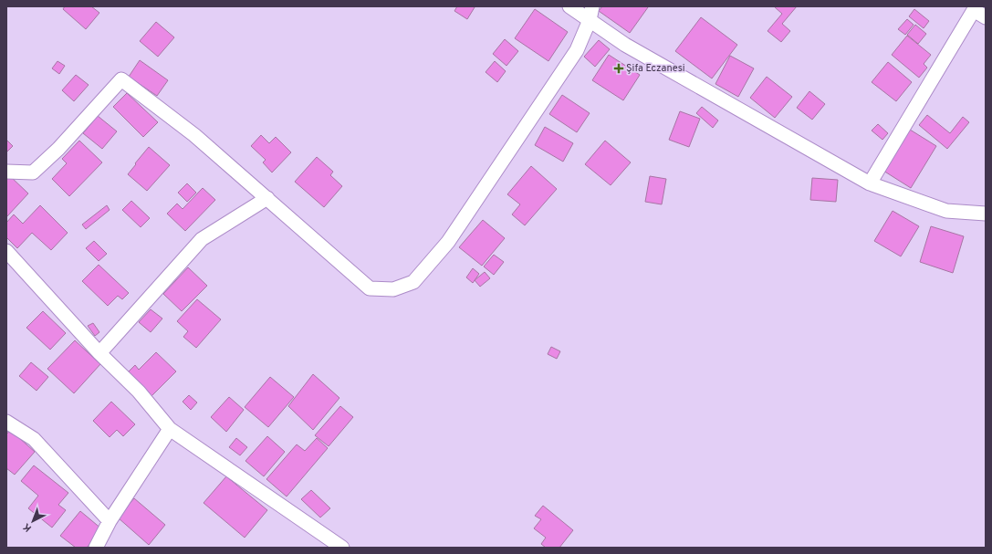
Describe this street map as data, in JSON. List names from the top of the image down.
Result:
{
  "places": {
    "health": ["Şifa Eczanesi"]
  },
  "north": "bottom left"
}
